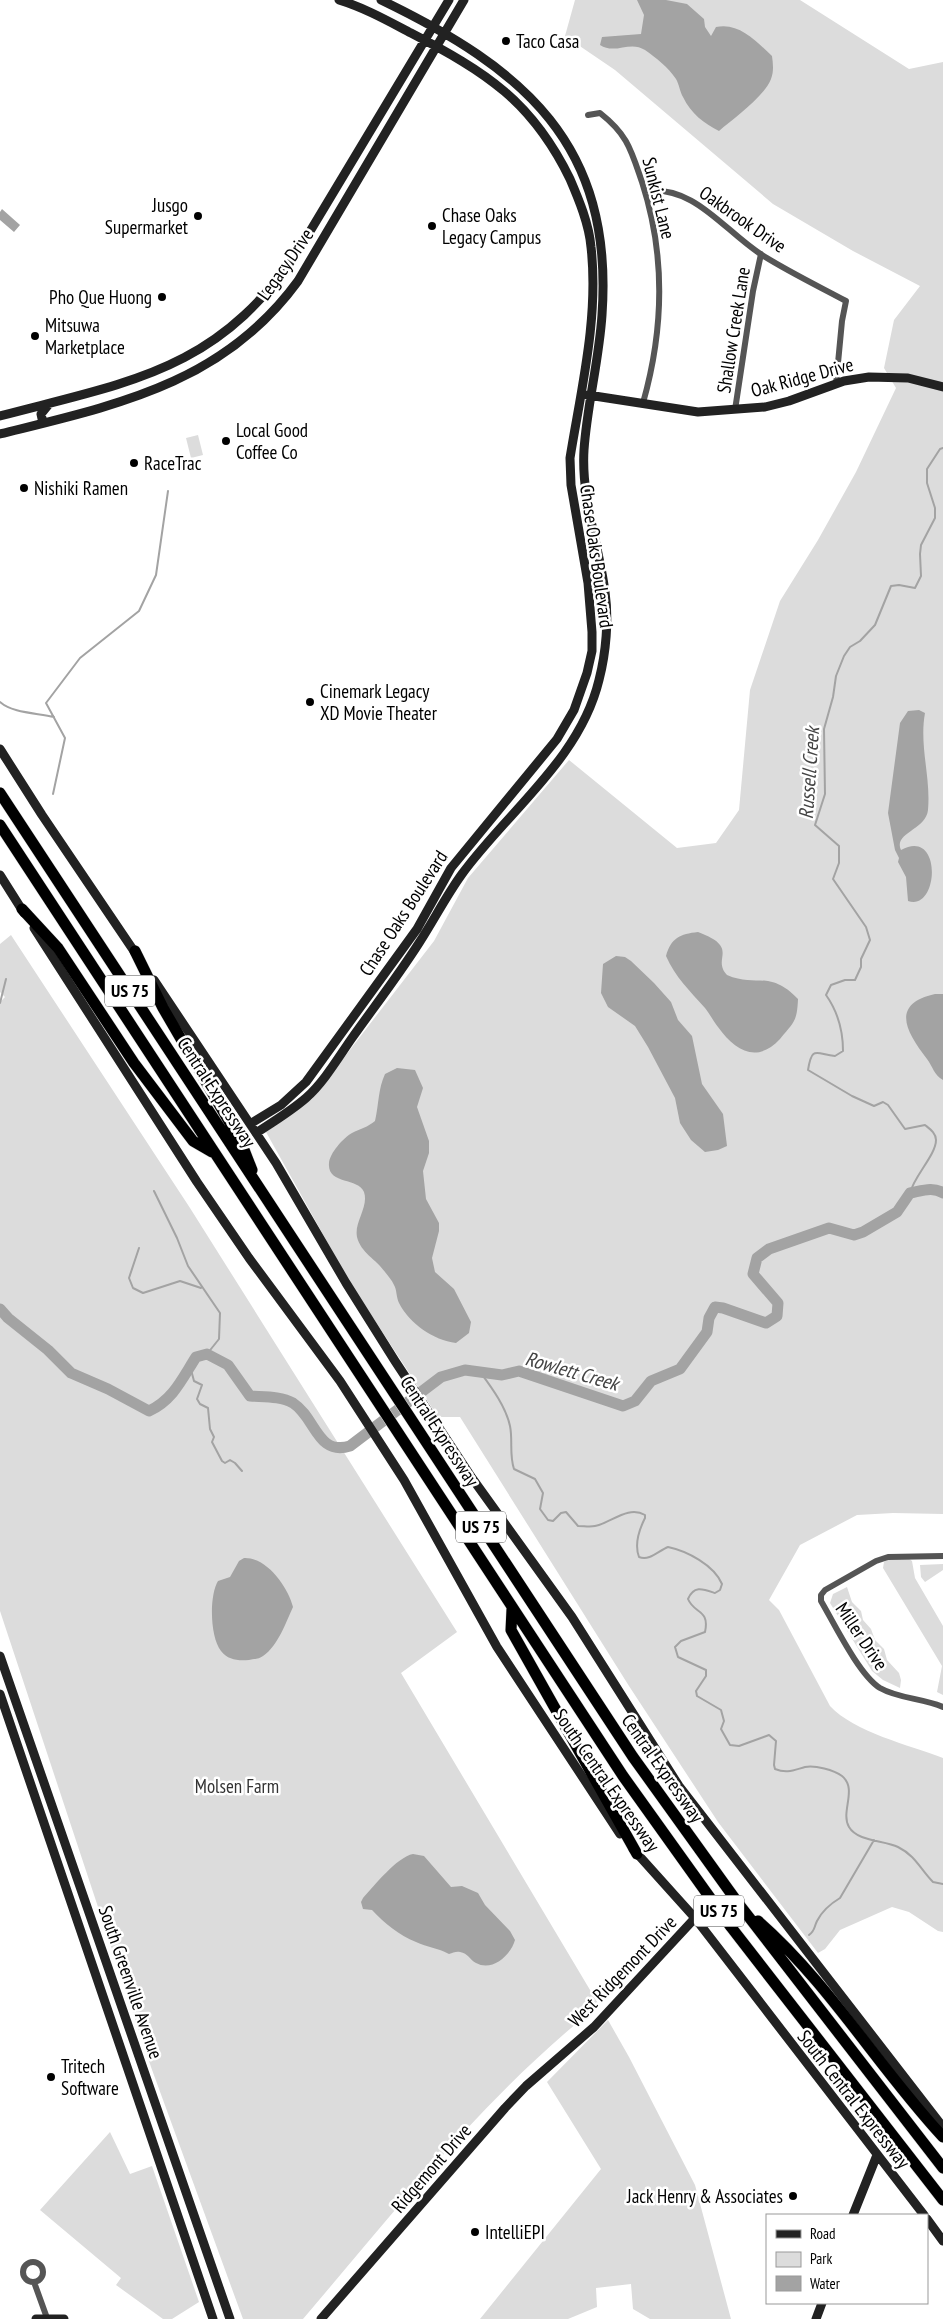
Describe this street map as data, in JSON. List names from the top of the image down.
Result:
{
  "streets": {
    "highway": ["US 75", "Central Expressway"],
    "main road": [
      "Legacy Drive",
      "Oak Ridge Drive",
      "Chase Oaks Boulevard",
      "South Central Expressway",
      "West Ridgemont Drive",
      "South Greenville Avenue",
      "Ridgemont Drive"
    ],
    "street": [
      "Sunkist Lane",
      "Oakbrook Drive",
      "Shallow Creek Lane",
      "Miller Drive"
    ]
  },
  "crossings": [
    ["Sunkist Lane", "Oakbrook Drive"],
    ["Sunkist Lane", "Oak Ridge Drive"],
    ["Oakbrook Drive", "Shallow Creek Lane"],
    ["Oakbrook Drive", "Oak Ridge Drive"],
    ["Legacy Drive", "Chase Oaks Boulevard"],
    ["Shallow Creek Lane", "Oak Ridge Drive"],
    ["Oak Ridge Drive", "Chase Oaks Boulevard"],
    ["Chase Oaks Boulevard", "Central Expressway"],
    ["South Central Expressway", "West Ridgemont Drive"],
    ["West Ridgemont Drive", "Ridgemont Drive"]
  ],
  "water": ["Russell Creek", "Rowlett Creek"],
  "parks": ["Molsen Farm"],
  "places": [
    "Taco Casa",
    "Jusgo Supermarket",
    "Chase Oaks Legacy Campus",
    "Pho Que Huong",
    "Mitsuwa Marketplace",
    "Local Good Coffee Co",
    "RaceTrac",
    "Nishiki Ramen",
    "Cinemark Legacy XD Movie Theater",
    "Tritech Software",
    "Jack Henry & Associates",
    "IntelliEPI"
  ],
  "legend": ["Road", "Park", "Water"]
}
